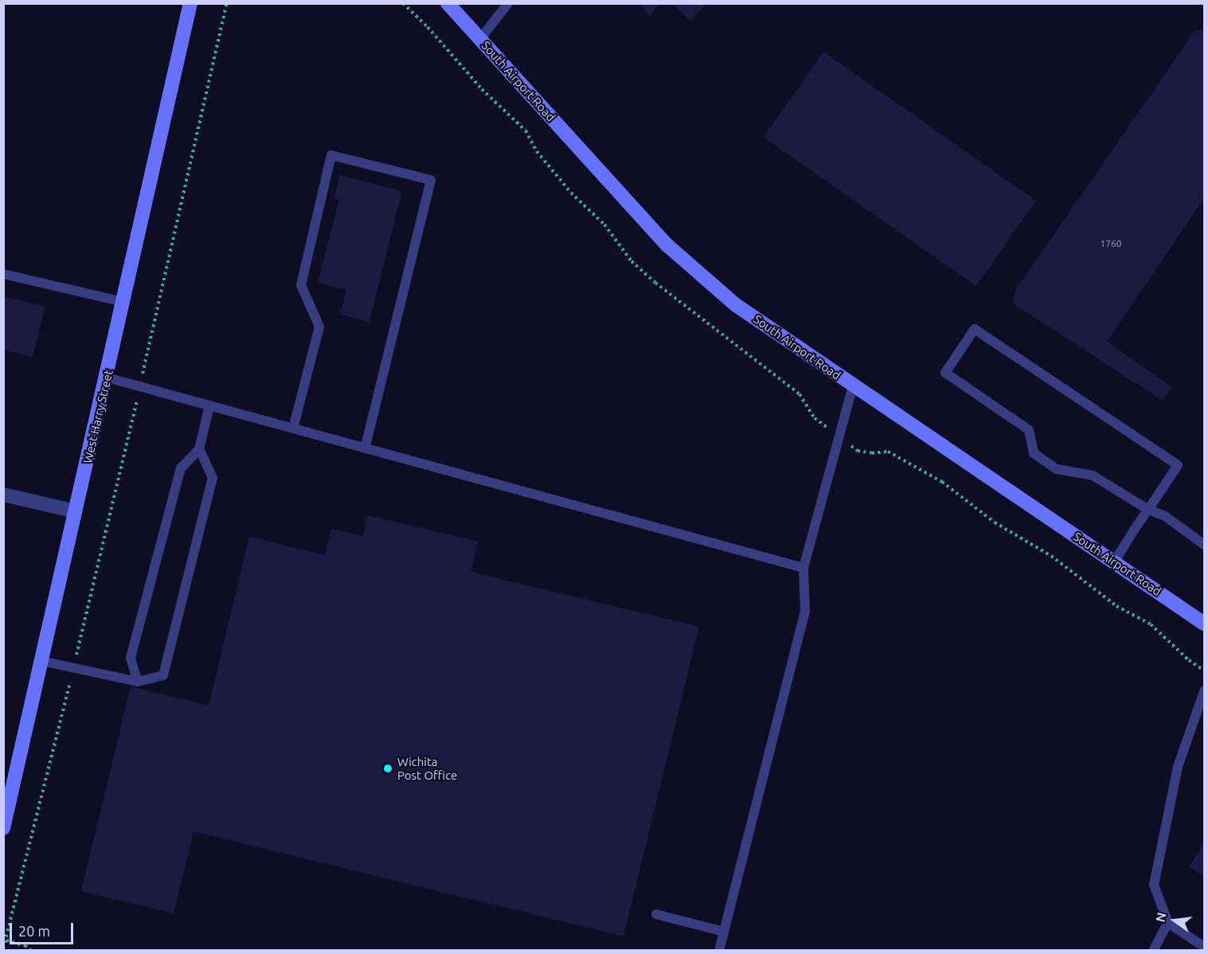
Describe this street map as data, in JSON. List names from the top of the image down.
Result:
{
  "streets": {
    "street": ["South Airport Road", "West Harry Street"]
  },
  "places": ["Wichita Post Office"],
  "house_numbers": ["1760"],
  "scale_bar": "20 m",
  "north": "left"
}
